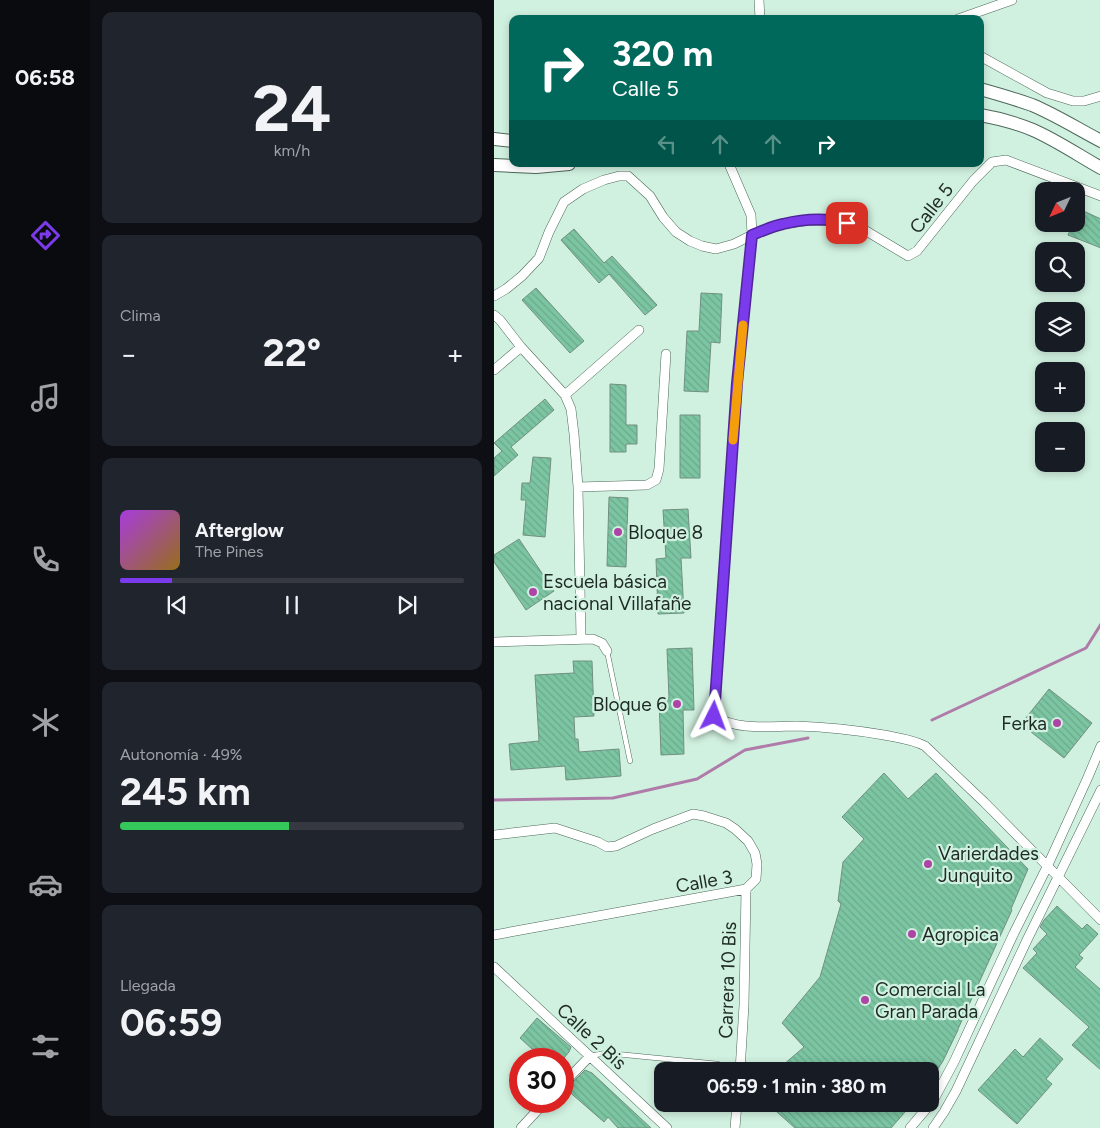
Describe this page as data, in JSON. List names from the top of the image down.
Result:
{
  "streets": {
    "street": [
      "Calle 5",
      "Calle 3",
      "Carrera 10 Bis",
      "Calle 2 Bis"
    ]
  },
  "crossings": [
    ["Calle 3", "Carrera 10 Bis"]
  ],
  "places": [
    "Bloque 8",
    "Escuela básica nacional Villafañe",
    "Bloque 6",
    "Ferka",
    "Varierdades Junquito",
    "Agropica",
    "Comercial La Gran Parada"
  ],
  "north": "bottom left",
  "page": {
    "tabs": "06:58",
    "tile": [
      ["24", "km/h"],
      "Clima",
      ["Autonomía · 49%", "245 km"],
      ["Llegada", "06:59"]
    ],
    "turn": ["320 m", "Calle 5"],
    "map_buttons": ["+", "−"],
    "heat": ["−", "22°", "+"],
    "song": ["Afterglow", "The Pines"],
    "limit": "30",
    "trip": "06:59 · 1 min · 380 m"
  }
}
